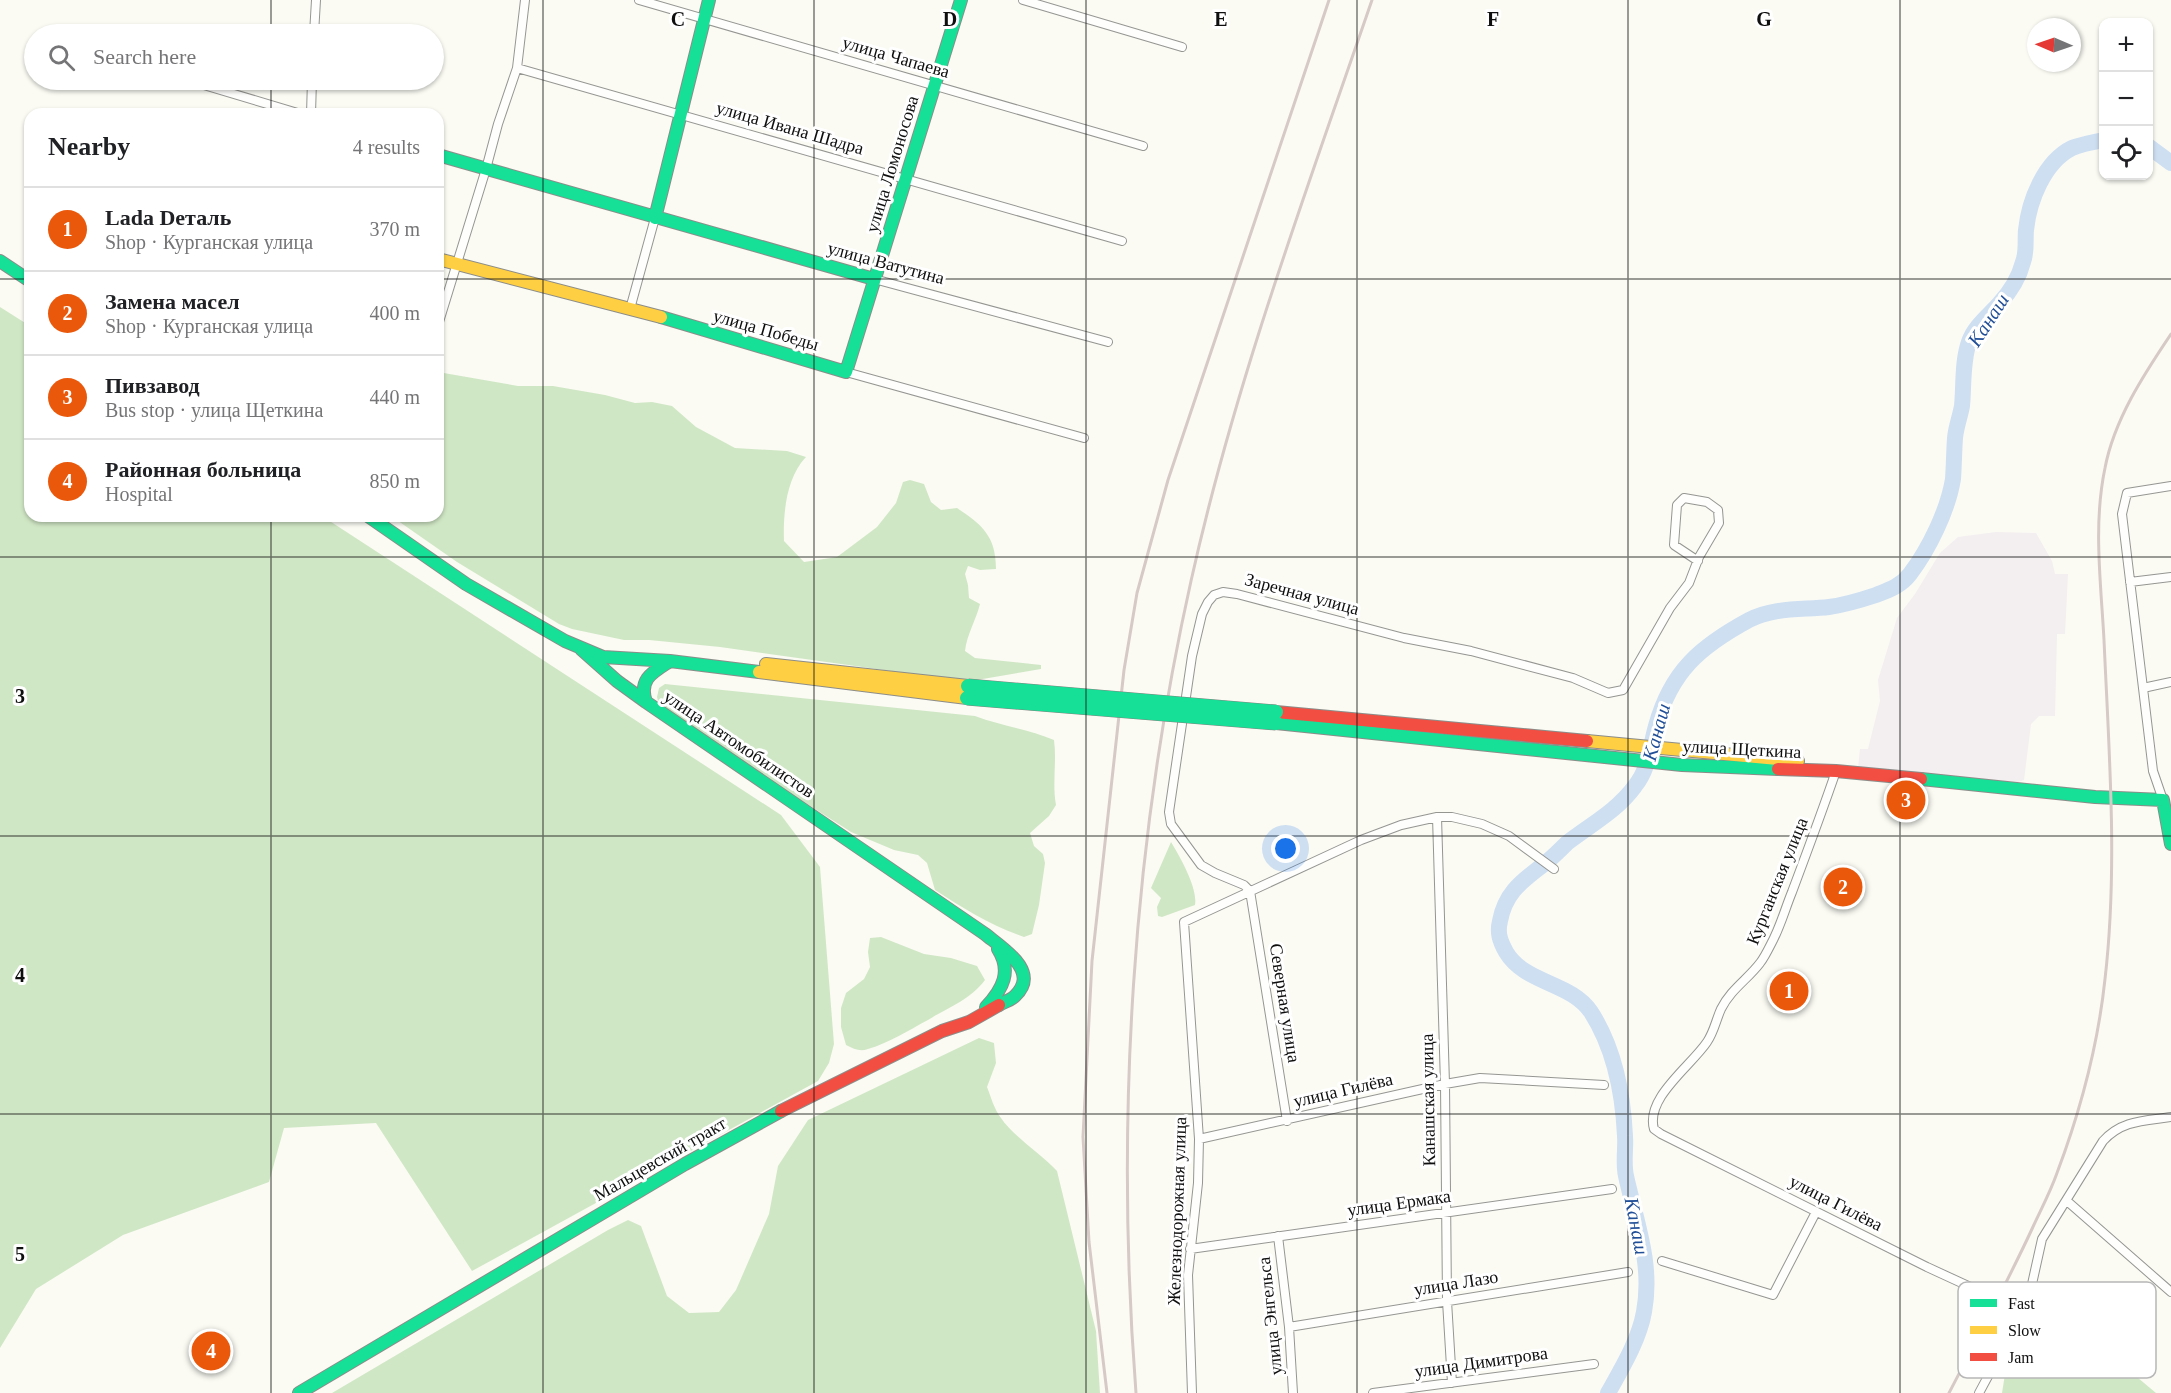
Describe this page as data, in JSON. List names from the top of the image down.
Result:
{
  "streets": {
    "main road": [
      "улица Ломоносова",
      "улица Ватутина",
      "улица Победы",
      "улица Автомобилистов",
      "улица Щеткина",
      "Мальцевский тракт"
    ],
    "street": [
      "улица Чапаева",
      "улица Ивана Шадра",
      "Заречная улица",
      "Курганская улица",
      "Северная улица",
      "улица Гилёва",
      "Канашская улица",
      "улица Ермака",
      "Железнодорожная улица",
      "улица Лазо",
      "улица Энгельса",
      "улица Димитрова"
    ]
  },
  "crossings": [
    ["улица Чапаева", "улица Ломоносова"],
    ["улица Ивана Шадра", "улица Ломоносова"],
    ["улица Ломоносова", "улица Ватутина"],
    ["улица Ломоносова", "улица Победы"],
    ["Заречная улица", "Северная улица"],
    ["Заречная улица", "Железнодорожная улица"],
    ["улица Автомобилистов", "Мальцевский тракт"],
    ["улица Щеткина", "Курганская улица"],
    ["Курганская улица", "улица Гилёва"],
    ["Северная улица", "улица Гилёва"],
    ["Северная улица", "Железнодорожная улица"],
    ["улица Гилёва", "Канашская улица"],
    ["улица Гилёва", "Железнодорожная улица"],
    ["Канашская улица", "улица Ермака"],
    ["Канашская улица", "улица Лазо"],
    ["Канашская улица", "улица Димитрова"],
    ["улица Ермака", "Железнодорожная улица"],
    ["улица Ермака", "улица Энгельса"],
    ["улица Лазо", "улица Энгельса"]
  ],
  "water": ["Канаш"],
  "legend": ["Fast", "Slow", "Jam"],
  "north": "left",
  "page": {
    "map_buttons": ["+", "−"],
    "search": "Search here",
    "heading": ["Nearby", "4 results"],
    "list": [
      {
        "mark": "1",
        "name": "Lada Dеталь",
        "note": "Shop · Курганская улица",
        "value": "370 m"
      },
      {
        "mark": "2",
        "name": "Замена масел",
        "note": "Shop · Курганская улица",
        "value": "400 m"
      },
      {
        "mark": "3",
        "name": "Пивзавод",
        "note": "Bus stop · улица Щеткина",
        "value": "440 m"
      },
      {
        "mark": "4",
        "name": "Районная больница",
        "note": "Hospital",
        "value": "850 m"
      }
    ],
    "pins": [
      "3",
      "2",
      "1",
      "4"
    ]
  },
  "grid": {
    "columns": [
      "C",
      "D",
      "E",
      "F",
      "G"
    ],
    "rows": ["3", "4", "5"]
  }
}
